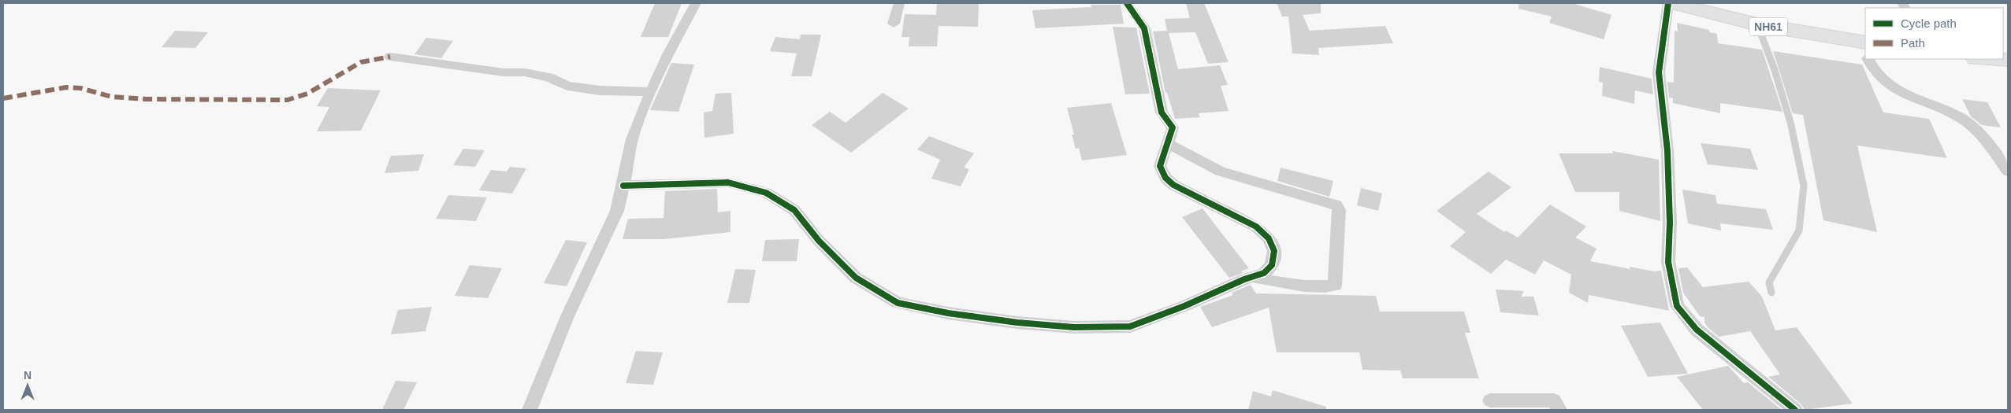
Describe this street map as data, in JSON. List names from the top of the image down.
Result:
{
  "streets": {
    "highway": ["NH61"]
  },
  "legend": ["Cycle path", "Path"],
  "north": "top"
}
